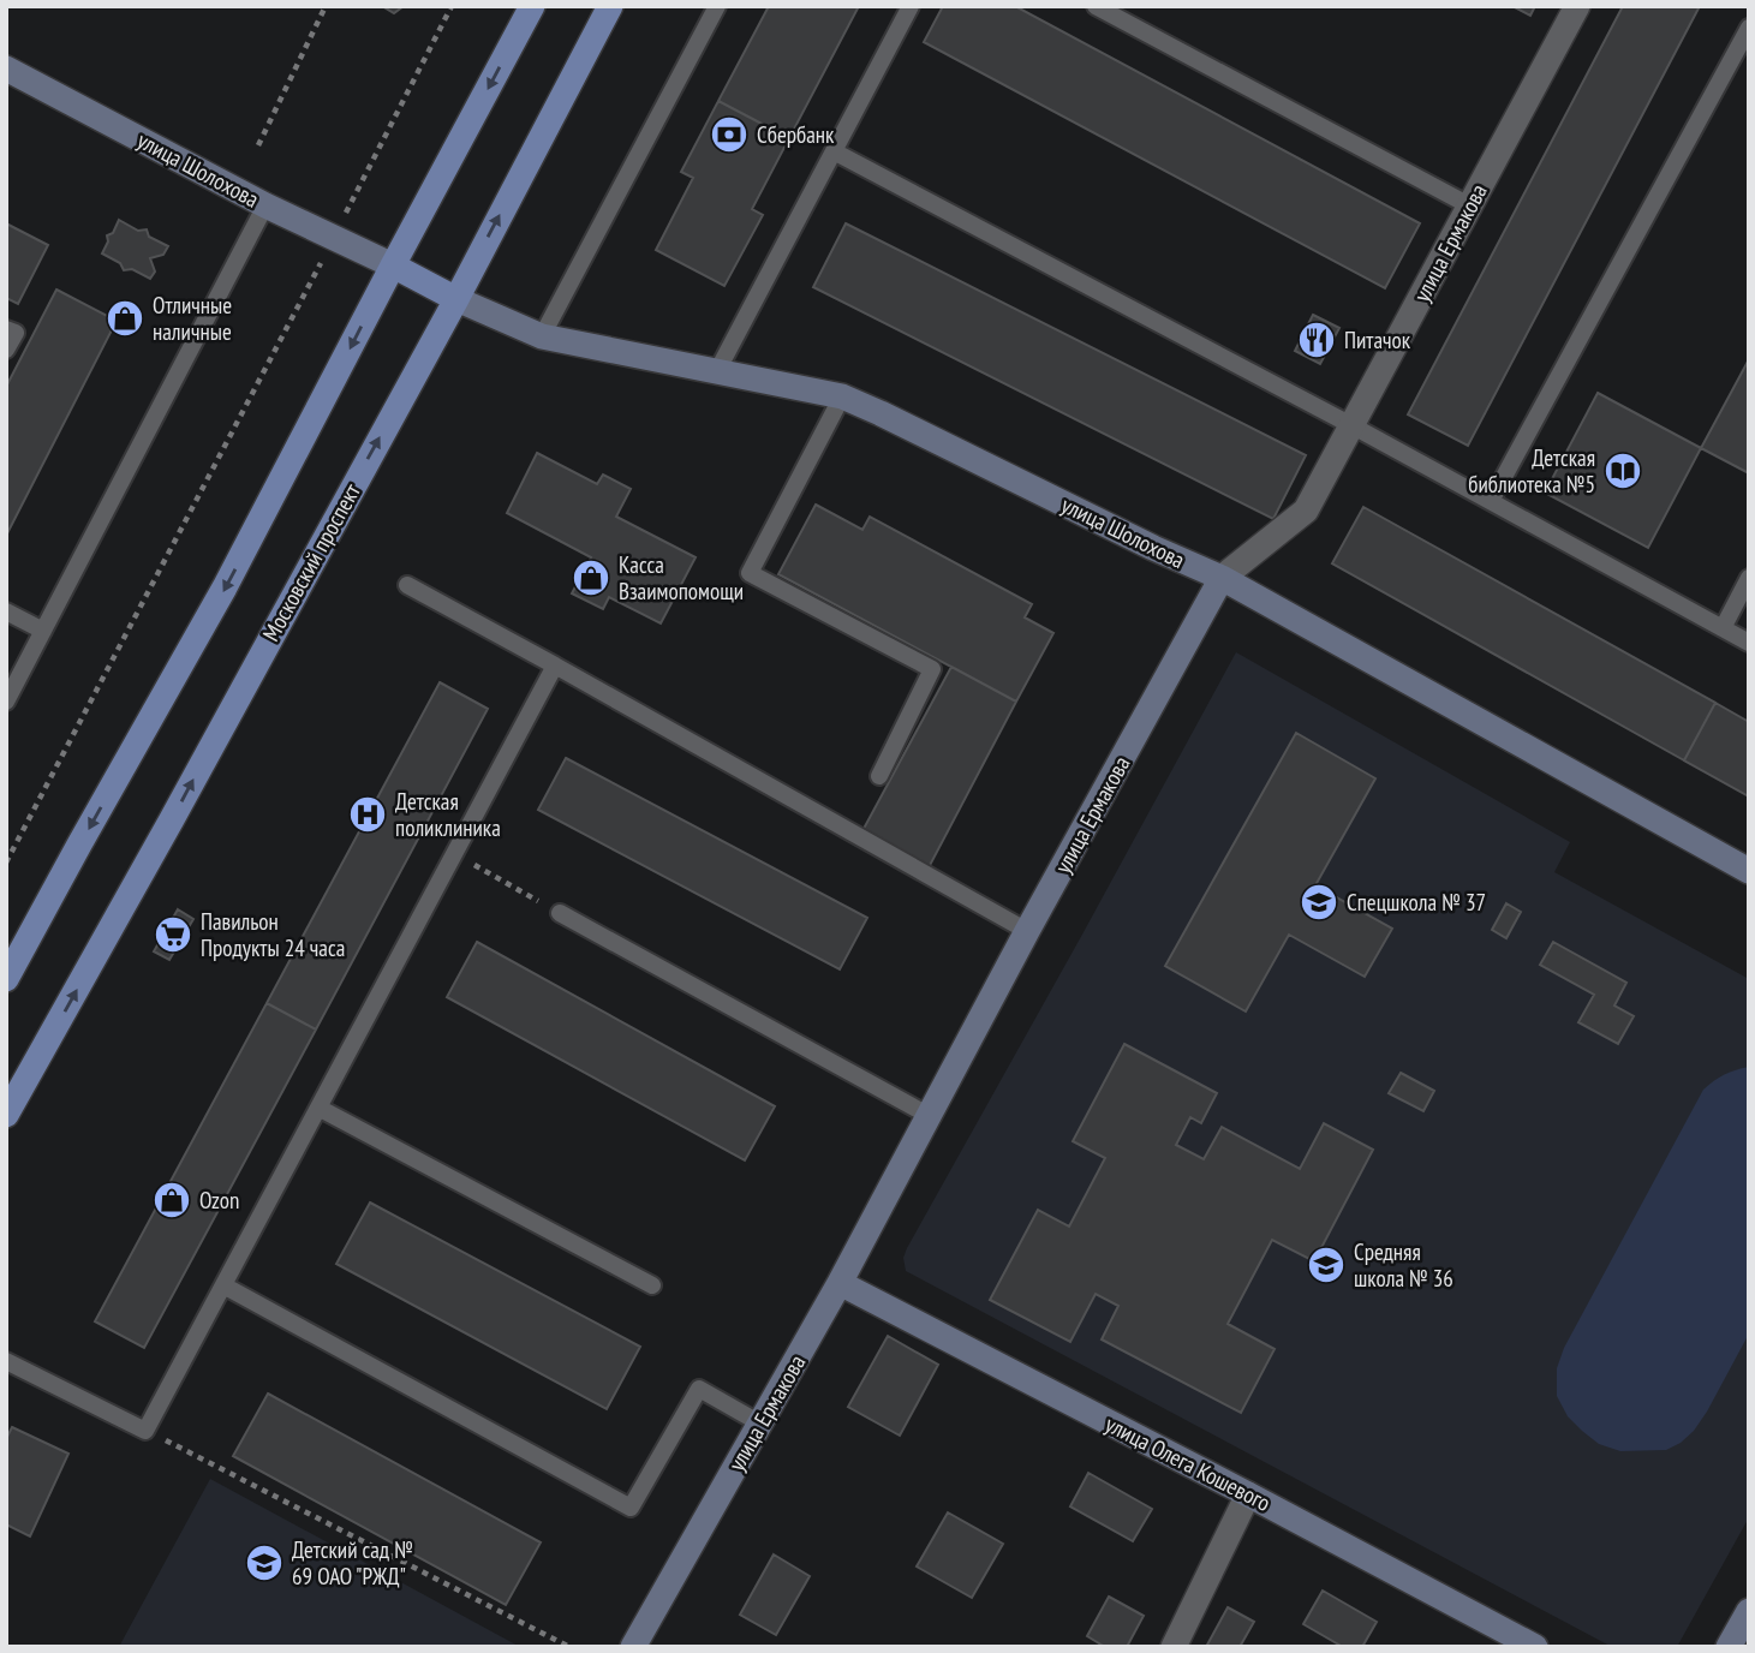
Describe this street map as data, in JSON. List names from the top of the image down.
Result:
{
  "streets": {
    "main road": ["Московский проспект"],
    "street": ["улица Шолохова", "улица Ермакова", "улица Олега Кошевого"]
  },
  "crossings": [
    ["улица Шолохова", "улица Ермакова"],
    ["улица Шолохова", "Московский проспект"],
    ["улица Ермакова", "улица Олега Кошевого"]
  ],
  "places": {
    "bank": ["Сбербанк"],
    "shop": ["Отличные наличные", "Касса Взаимопомощи", "Ozon"],
    "restaurant": ["Питачок"],
    "library": ["Детская библиотека №5"],
    "hospital": ["Детская поликлиника"],
    "school or university": ["Спецшкола № 37", "Средняя школа № 36", "Детский сад № 69 ОАО \"РЖД\""],
    "supermarket": ["Павильон Продукты 24 часа"]
  }
}
